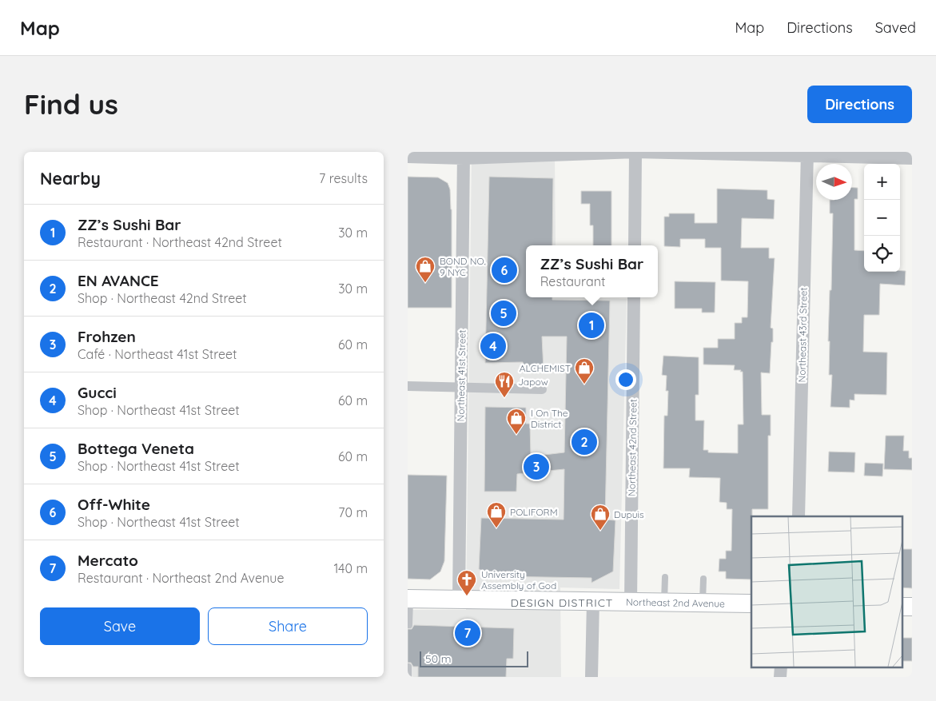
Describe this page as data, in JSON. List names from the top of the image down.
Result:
{
  "streets": {
    "main road": ["Northeast 2nd Avenue"],
    "street": ["Northeast 43rd Street", "Northeast 41st Street", "Northeast 42nd Street"]
  },
  "crossings": [
    ["Northeast 41st Street", "Northeast 2nd Avenue"],
    ["Northeast 42nd Street", "Northeast 2nd Avenue"]
  ],
  "districts": ["DESIGN DISTRICT"],
  "places": {
    "shop": [
      "BOND NO. 9 NYC",
      "ALCHEMIST",
      "I On The District",
      "POLIFORM",
      "Dupuis"
    ],
    "restaurant": ["Japow"],
    "church": ["University Assembly of God"]
  },
  "scale_bar": "50 m",
  "north": "right",
  "page": {
    "header": "Map",
    "nav": ["Map", "Directions", "Saved"],
    "buttons": [
      "Directions",
      ["Save", "Share"]
    ],
    "title": "Find us",
    "heading": ["Nearby", "7 results"],
    "map_buttons": ["+", "−"],
    "list": [
      {
        "mark": "1",
        "name": "ZZ’s Sushi Bar",
        "note": "Restaurant · Northeast 42nd Street",
        "value": "30 m"
      },
      {
        "mark": "2",
        "name": "EN AVANCE",
        "note": "Shop · Northeast 42nd Street",
        "value": "30 m"
      },
      {
        "mark": "3",
        "name": "Frohzen",
        "note": "Café · Northeast 41st Street",
        "value": "60 m"
      },
      {
        "mark": "4",
        "name": "Gucci",
        "note": "Shop · Northeast 41st Street",
        "value": "60 m"
      },
      {
        "mark": "5",
        "name": "Bottega Veneta",
        "note": "Shop · Northeast 41st Street",
        "value": "60 m"
      },
      {
        "mark": "6",
        "name": "Off-White",
        "note": "Shop · Northeast 41st Street",
        "value": "70 m"
      },
      {
        "mark": "7",
        "name": "Mercato",
        "note": "Restaurant · Northeast 2nd Avenue",
        "value": "140 m"
      }
    ],
    "popup": ["ZZ’s Sushi Bar", "Restaurant"],
    "pins": [
      "6",
      "5",
      "1",
      "4",
      "2",
      "3",
      "7"
    ],
    "scale": "50 m"
  }
}
